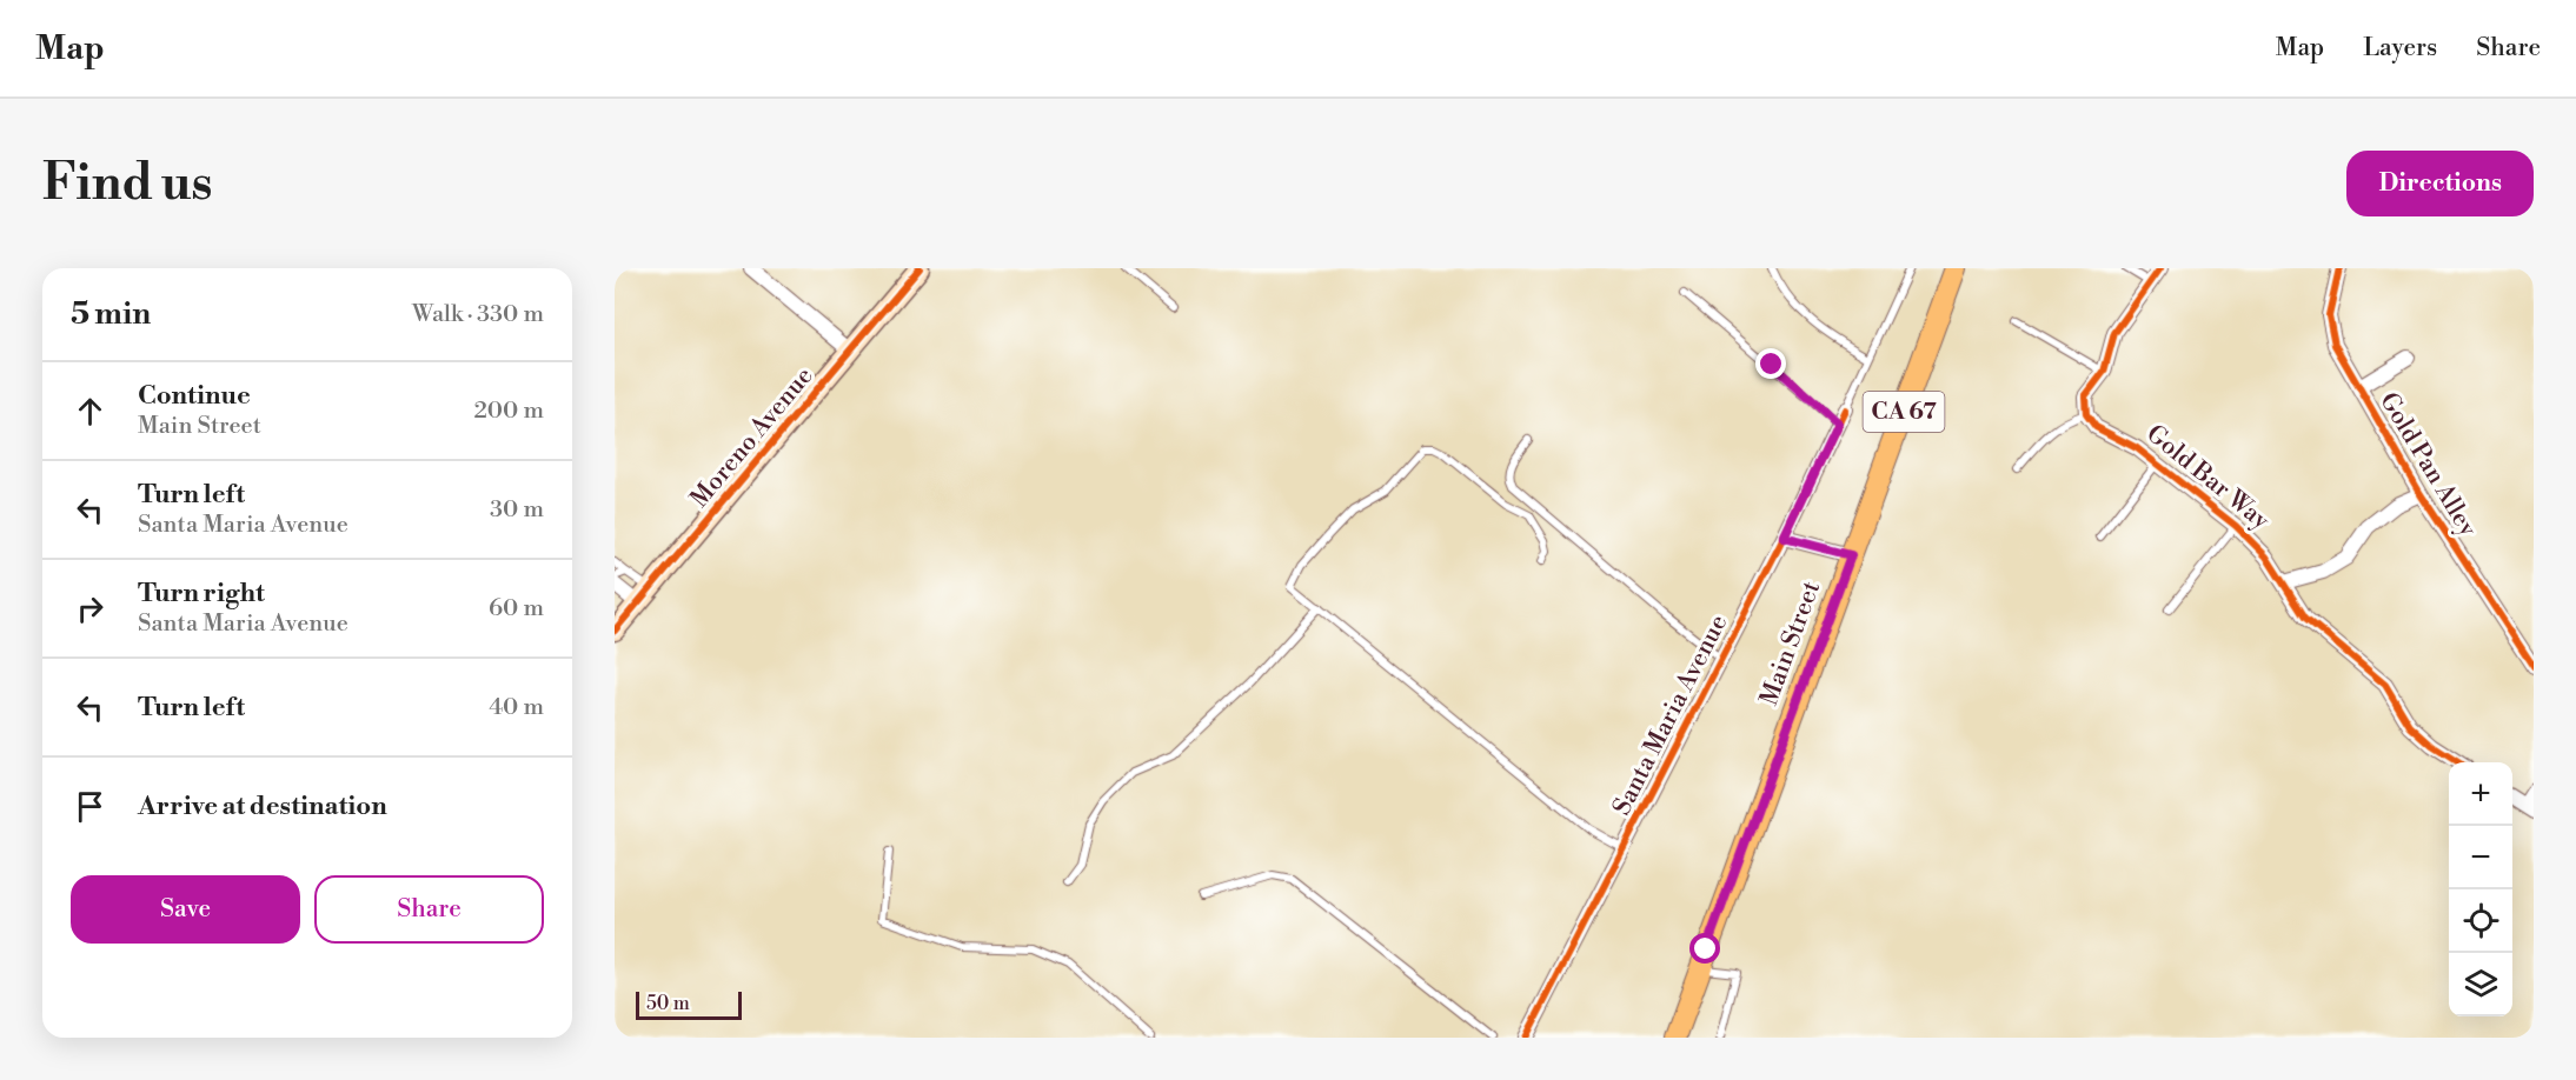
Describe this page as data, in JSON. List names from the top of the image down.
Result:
{
  "streets": {
    "main road": ["CA 67", "Main Street"],
    "street": [
      "Moreno Avenue",
      "Gold Pan Alley",
      "Gold Bar Way",
      "Santa Maria Avenue"
    ]
  },
  "scale_bar": "50 m",
  "page": {
    "header": "Map",
    "nav": ["Map", "Layers", "Share"],
    "buttons": [
      "Directions",
      ["Save", "Share"]
    ],
    "title": "Find us",
    "heading": ["5 min", "Walk · 330 m"],
    "list": [
      ["Continue", "Main Street", "200 m"],
      ["Turn left", "Santa Maria Avenue", "30 m"],
      ["Turn right", "Santa Maria Avenue", "60 m"],
      ["Turn left", "40 m"],
      "Arrive at destination"
    ],
    "map_buttons": ["+", "−"],
    "scale": "50 m"
  }
}
